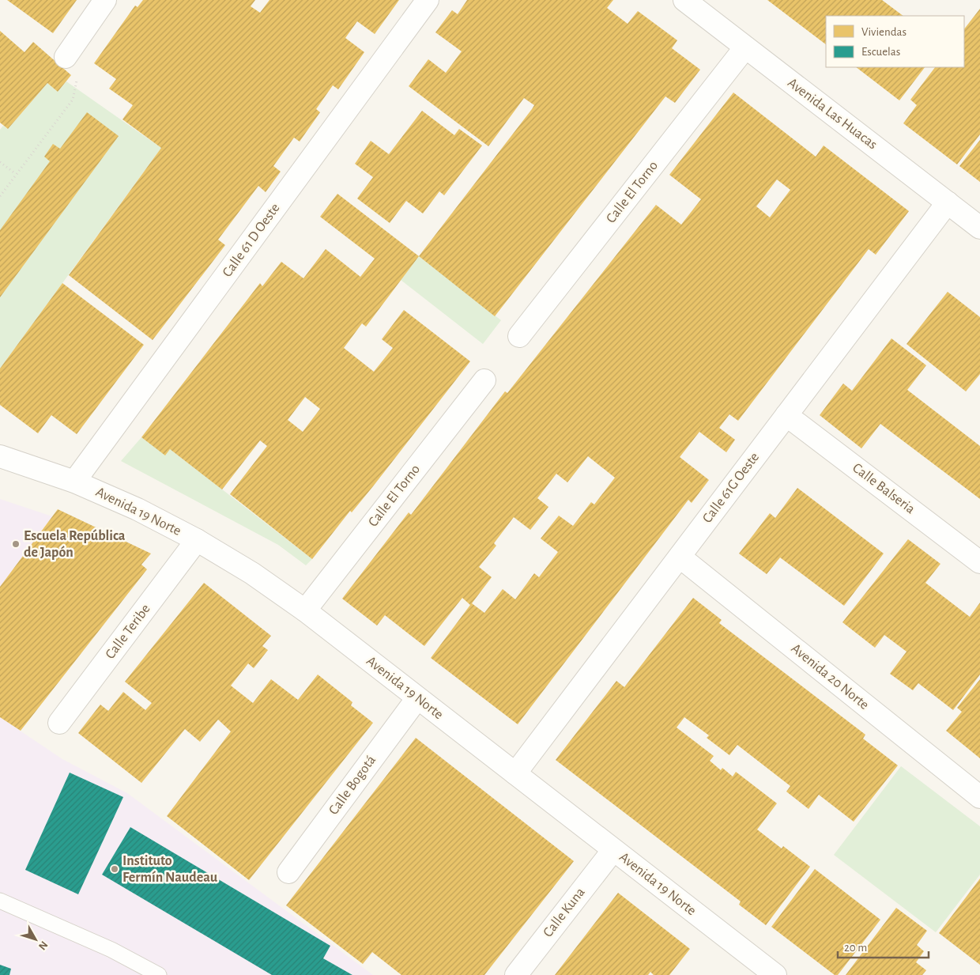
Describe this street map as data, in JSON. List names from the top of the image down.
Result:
{
  "streets": {
    "street": [
      "Avenida Las Huacas",
      "Calle El Torno",
      "Calle 61 D Oeste",
      "Calle 61G Oeste",
      "Calle Balseria",
      "Avenida 19 Norte",
      "Calle Teribe",
      "Avenida 20 Norte",
      "Calle Bogotá",
      "Calle Kuna"
    ]
  },
  "crossings": [
    ["Avenida Las Huacas", "Calle El Torno"],
    ["Avenida Las Huacas", "Calle 61G Oeste"],
    ["Calle El Torno", "Avenida 19 Norte"],
    ["Calle 61 D Oeste", "Avenida 19 Norte"],
    ["Calle 61G Oeste", "Calle Balseria"],
    ["Calle 61G Oeste", "Avenida 19 Norte"],
    ["Calle 61G Oeste", "Avenida 20 Norte"],
    ["Avenida 19 Norte", "Calle Teribe"],
    ["Avenida 19 Norte", "Calle Bogotá"],
    ["Avenida 19 Norte", "Calle Kuna"]
  ],
  "places": ["Escuela República de Japón", "Instituto Fermín Naudeau"],
  "legend": ["Viviendas", "Escuelas"],
  "scale_bar": "20 m",
  "north": "bottom right"
}
